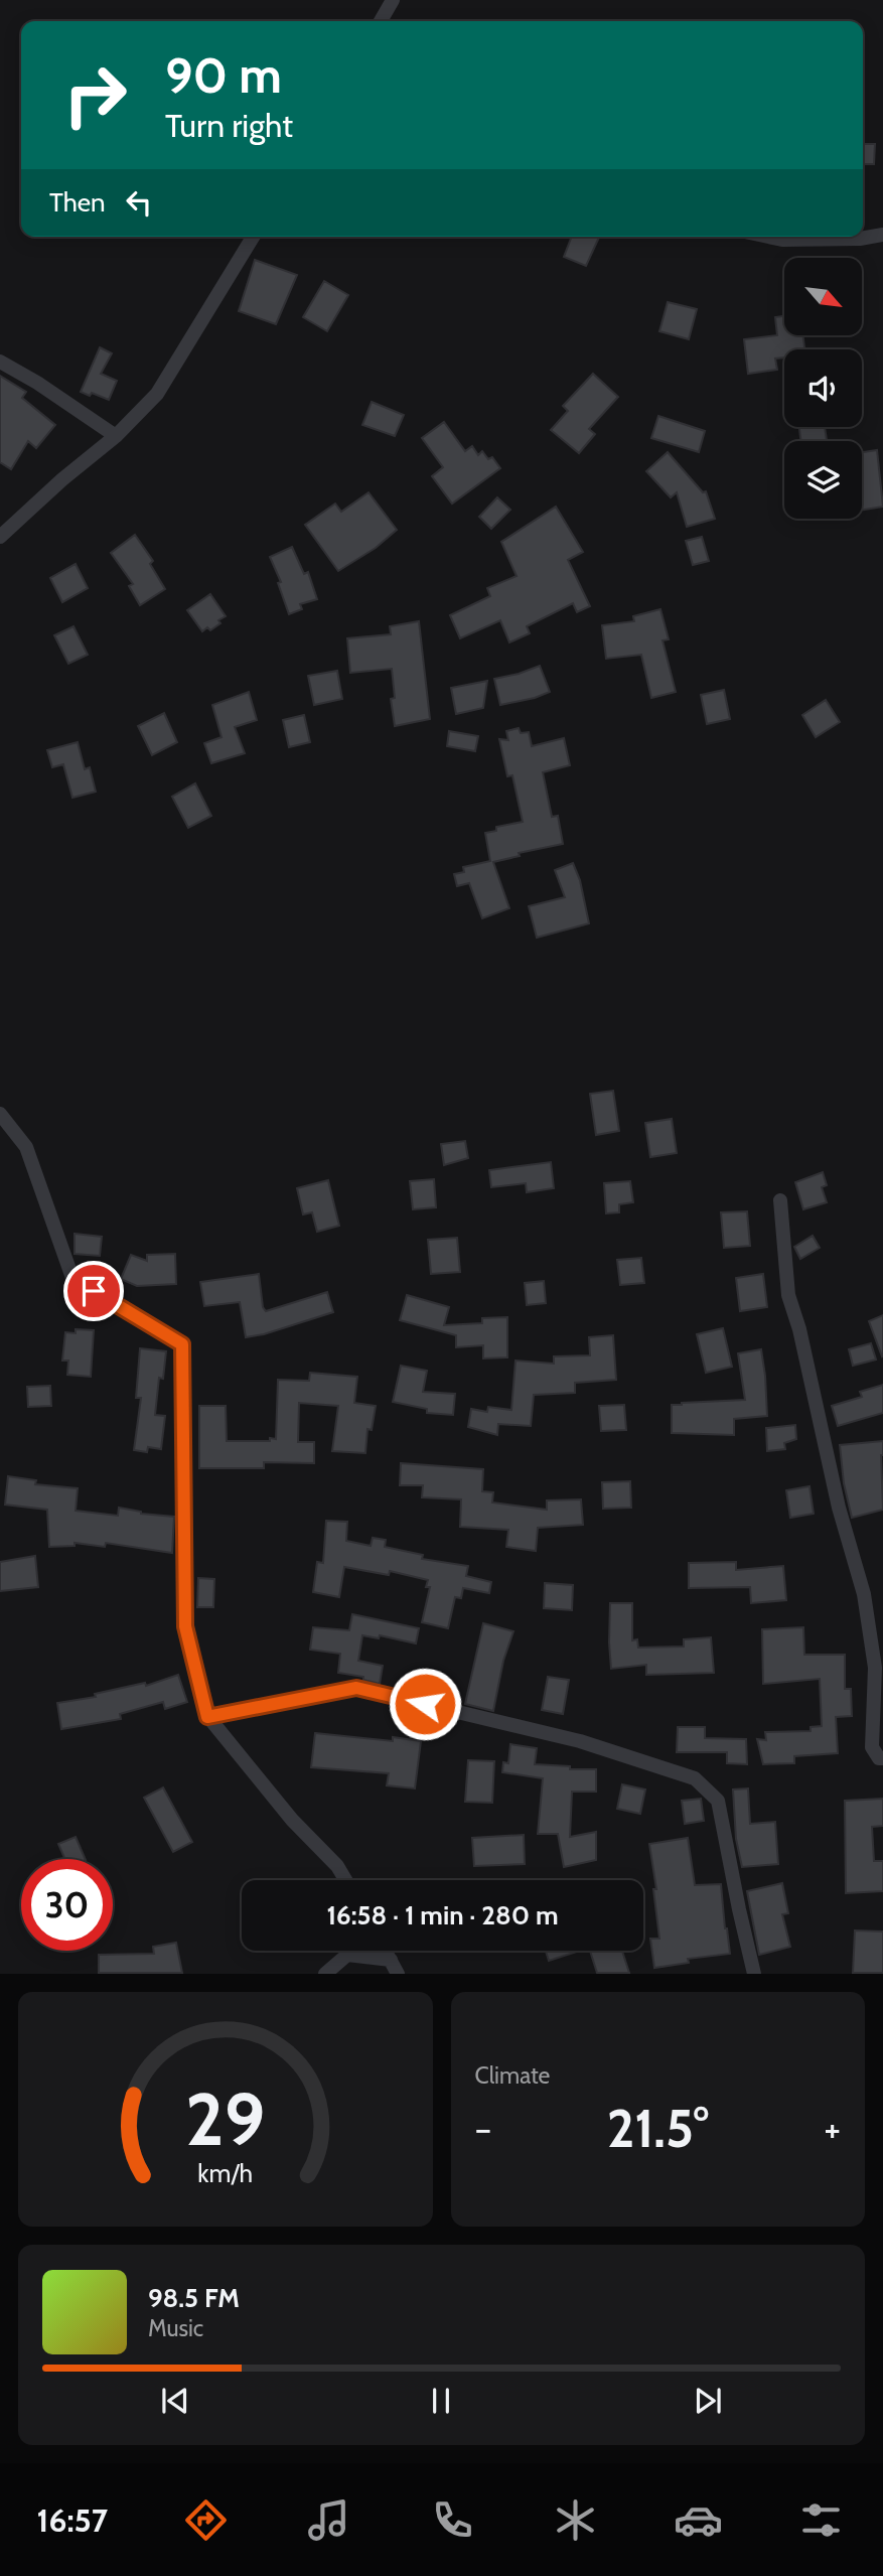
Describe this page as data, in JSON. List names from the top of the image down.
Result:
{
  "north": "bottom right",
  "page": {
    "turn": ["90 m", "Turn right"],
    "then": "Then",
    "limit": "30",
    "trip": "16:58 · 1 min · 280 m",
    "tile": "Climate",
    "heat": ["−", "21.5°", "+"],
    "song": ["98.5 FM", "Music"],
    "tabs": "16:57",
    "gauge": ["29", "km/h"]
  }
}
